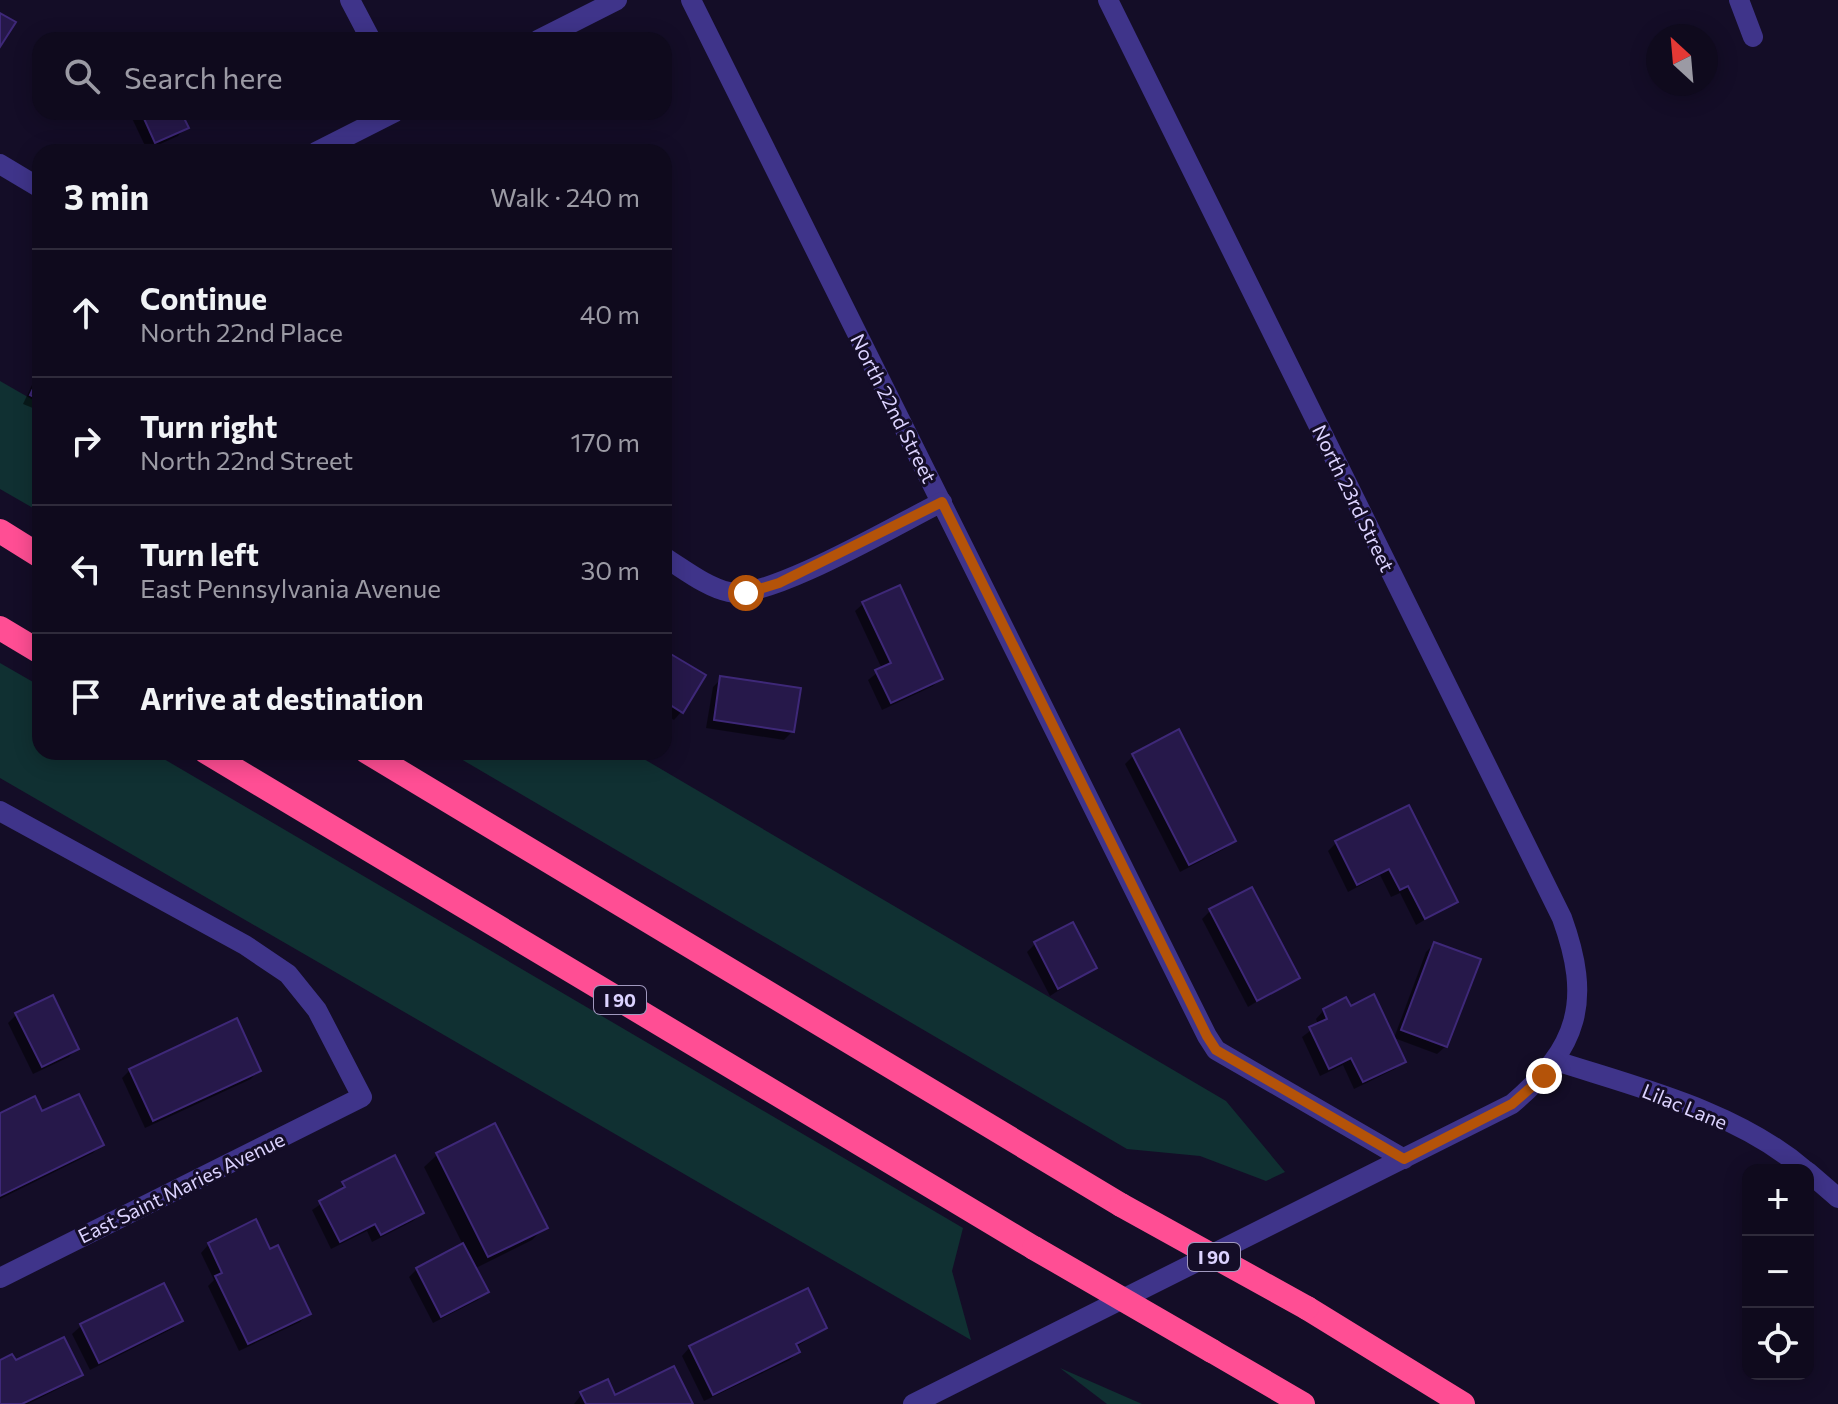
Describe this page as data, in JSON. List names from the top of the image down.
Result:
{
  "streets": {
    "highway": ["I 90"],
    "street": [
      "North 22nd Street",
      "North 23rd Street",
      "Lilac Lane",
      "East Saint Maries Avenue"
    ]
  },
  "crossings": [
    ["North 23rd Street", "Lilac Lane"]
  ],
  "north": "top left",
  "page": {
    "search": "Search here",
    "heading": ["3 min", "Walk · 240 m"],
    "list": [
      ["Continue", "North 22nd Place", "40 m"],
      ["Turn right", "North 22nd Street", "170 m"],
      ["Turn left", "East Pennsylvania Avenue", "30 m"],
      "Arrive at destination"
    ],
    "map_buttons": ["+", "−"]
  }
}
